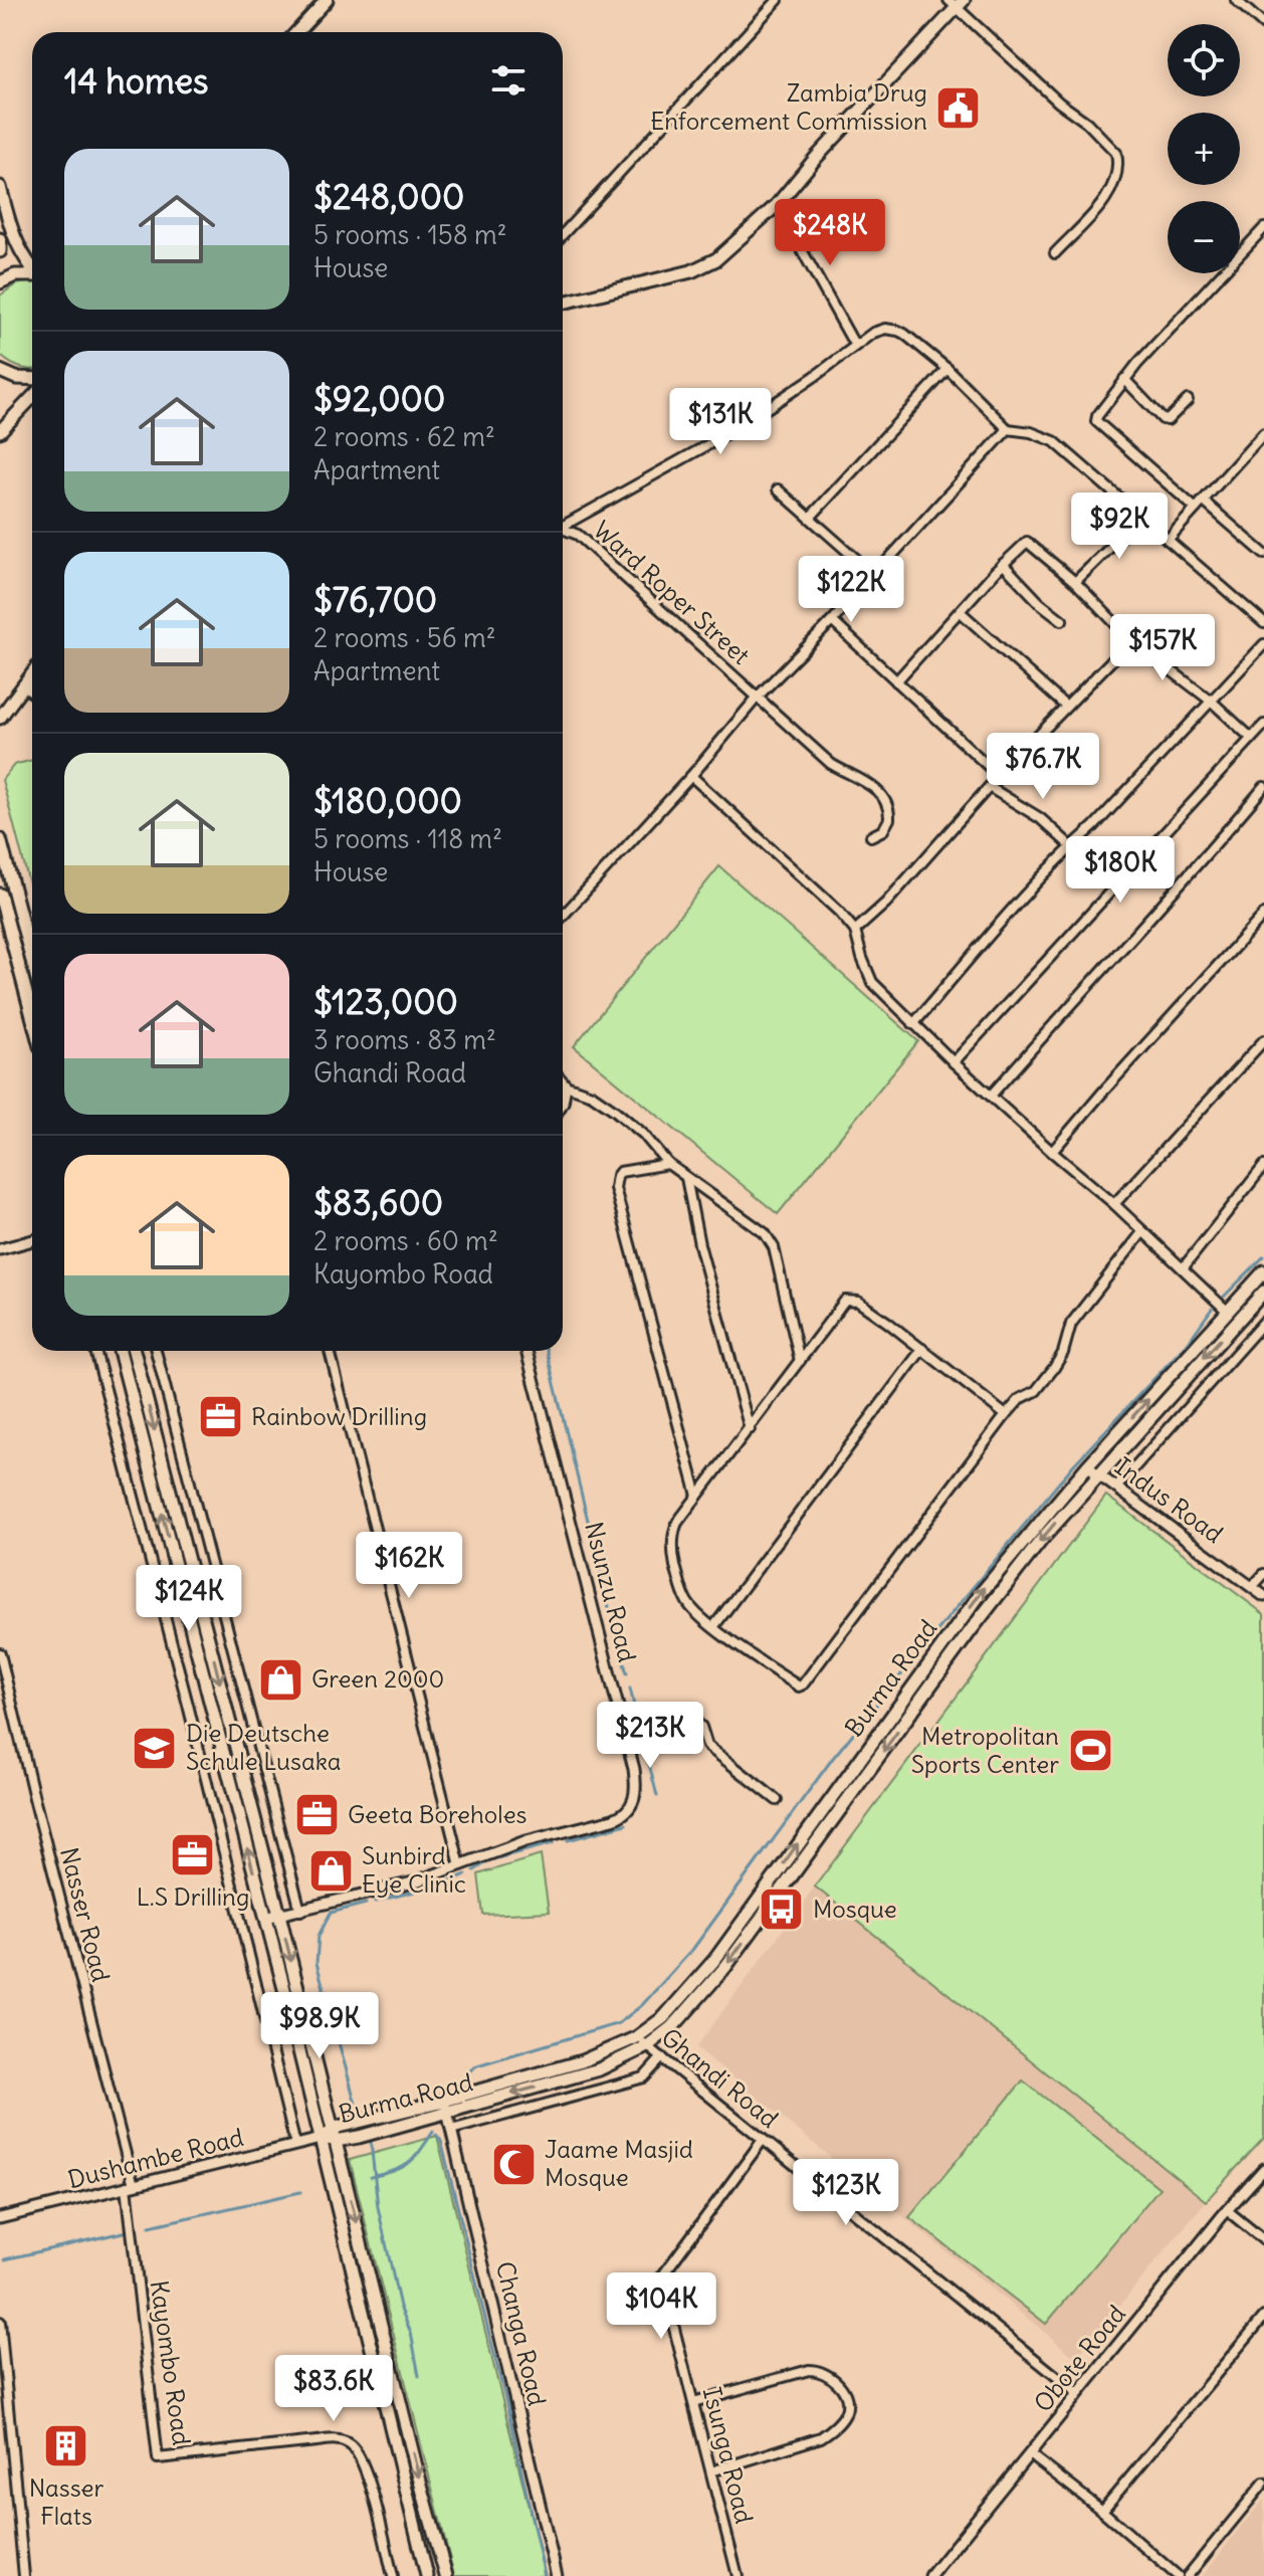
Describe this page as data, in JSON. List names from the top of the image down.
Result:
{
  "streets": {
    "main road": ["Burma Road"],
    "street": [
      "Ward Roper Street",
      "Indus Road",
      "Nsunzu Road",
      "Nasser Road",
      "Ghandi Road",
      "Dushambe Road",
      "Changa Road",
      "Obote Road",
      "Kayombo Road",
      "Isunga Road"
    ]
  },
  "crossings": [
    ["Indus Road", "Burma Road"],
    ["Burma Road", "Ghandi Road"],
    ["Burma Road", "Dushambe Road"],
    ["Burma Road", "Changa Road"],
    ["Nasser Road", "Dushambe Road"],
    ["Nasser Road", "Kayombo Road"],
    ["Ghandi Road", "Obote Road"],
    ["Ghandi Road", "Isunga Road"],
    ["Dushambe Road", "Kayombo Road"]
  ],
  "places": {
    "public building": ["Zambia Drug Enforcement Commission"],
    "office": ["Rainbow Drilling", "Geeta Boreholes", "L.S Drilling"],
    "shop": ["Green 2000", "Sunbird Eye Clinic"],
    "school or university": ["Die Deutsche Schule Lusaka"],
    "sports": ["Metropolitan Sports Center"],
    "bus stop": ["Mosque"],
    "mosque": ["Jaame Masjid Mosque"],
    "building": ["Nasser Flats"]
  },
  "page": {
    "map_buttons": ["+", "−"],
    "heading": "14 homes",
    "list": [
      {
        "name": "$248,000",
        "note": "5 rooms · 158 m² · House"
      },
      {
        "name": "$92,000",
        "note": "2 rooms · 62 m² · Apartment"
      },
      {
        "name": "$76,700",
        "note": "2 rooms · 56 m² · Apartment"
      },
      {
        "name": "$180,000",
        "note": "5 rooms · 118 m² · House"
      },
      {
        "name": "$123,000",
        "note": "3 rooms · 83 m² · Ghandi Road"
      },
      {
        "name": "$83,600",
        "note": "2 rooms · 60 m² · Kayombo Road"
      }
    ],
    "price": [
      "$248K",
      "$131K",
      "$92K",
      "$122K",
      "$157K",
      "$76.7K",
      "$180K",
      "$162K",
      "$124K",
      "$213K",
      "$98.9K",
      "$123K",
      "$104K",
      "$83.6K"
    ]
  }
}
